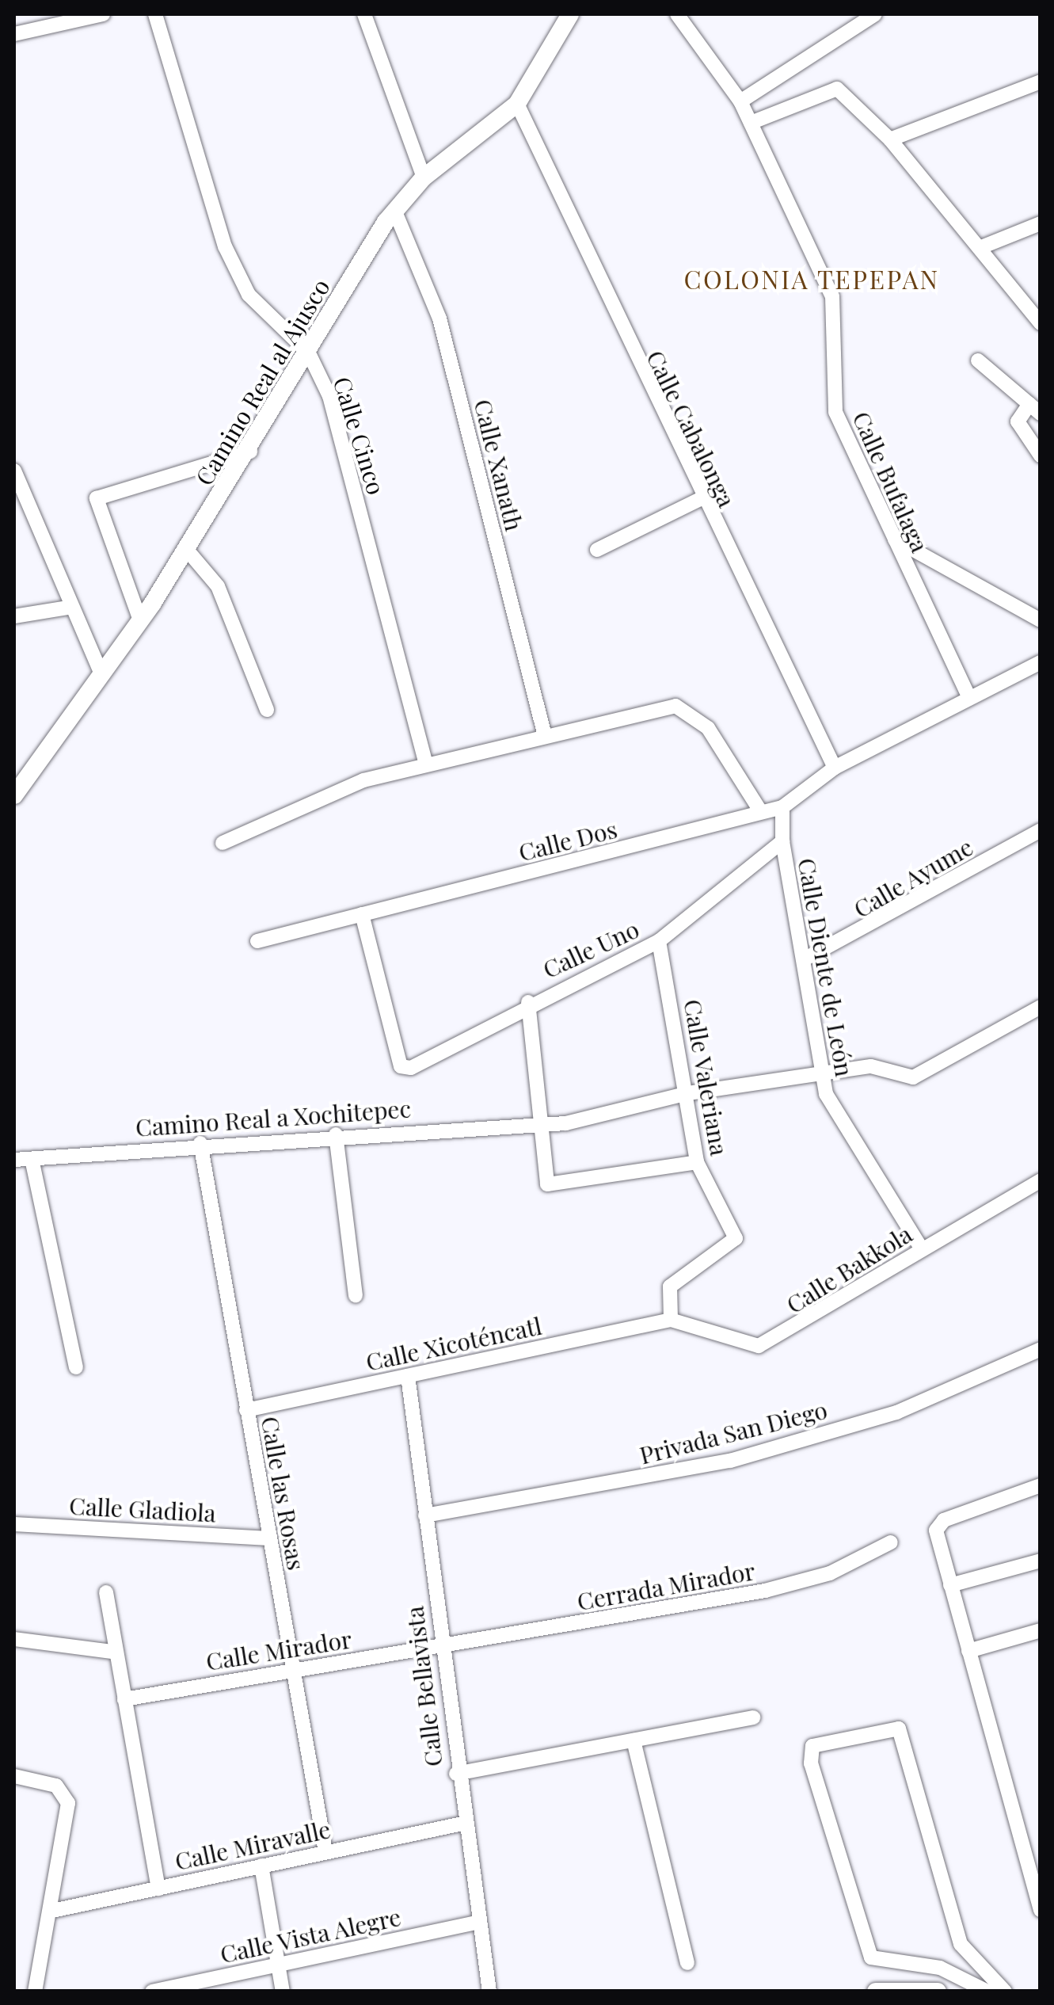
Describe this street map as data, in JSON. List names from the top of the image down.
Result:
{
  "streets": {
    "street": [
      "Camino Real al Ajusco",
      "Calle Cabalonga",
      "Calle Cinco",
      "Calle Xanath",
      "Calle Bufalaga",
      "Calle Dos",
      "Calle Ayume",
      "Calle Uno",
      "Calle Diente de León",
      "Calle Valeriana",
      "Camino Real a Xochitepec",
      "Calle Bakkola",
      "Calle Xicoténcatl",
      "Privada San Diego",
      "Calle las Rosas",
      "Calle Gladiola",
      "Cerrada Mirador",
      "Calle Mirador",
      "Calle Bellavista",
      "Calle Miravalle",
      "Calle Vista Alegre"
    ]
  },
  "crossings": [
    ["Camino Real al Ajusco", "Calle Cabalonga"],
    ["Camino Real al Ajusco", "Calle Cinco"],
    ["Camino Real al Ajusco", "Calle Xanath"],
    ["Calle Dos", "Calle Uno"],
    ["Calle Dos", "Calle Diente de León"],
    ["Calle Ayume", "Calle Diente de León"],
    ["Calle Uno", "Calle Diente de León"],
    ["Calle Uno", "Calle Valeriana"],
    ["Calle Diente de León", "Camino Real a Xochitepec"],
    ["Calle Diente de León", "Calle Bakkola"],
    ["Calle Valeriana", "Camino Real a Xochitepec"],
    ["Calle Valeriana", "Calle Bakkola"],
    ["Calle Valeriana", "Calle Xicoténcatl"],
    ["Camino Real a Xochitepec", "Calle las Rosas"],
    ["Calle Bakkola", "Calle Xicoténcatl"],
    ["Calle Xicoténcatl", "Calle las Rosas"],
    ["Calle Xicoténcatl", "Calle Bellavista"],
    ["Privada San Diego", "Calle Bellavista"],
    ["Calle las Rosas", "Calle Gladiola"],
    ["Calle las Rosas", "Calle Mirador"],
    ["Calle las Rosas", "Calle Miravalle"],
    ["Cerrada Mirador", "Calle Mirador"],
    ["Cerrada Mirador", "Calle Bellavista"],
    ["Calle Mirador", "Calle Bellavista"],
    ["Calle Bellavista", "Calle Miravalle"],
    ["Calle Bellavista", "Calle Vista Alegre"]
  ],
  "districts": ["COLONIA TEPEPAN"]
}
